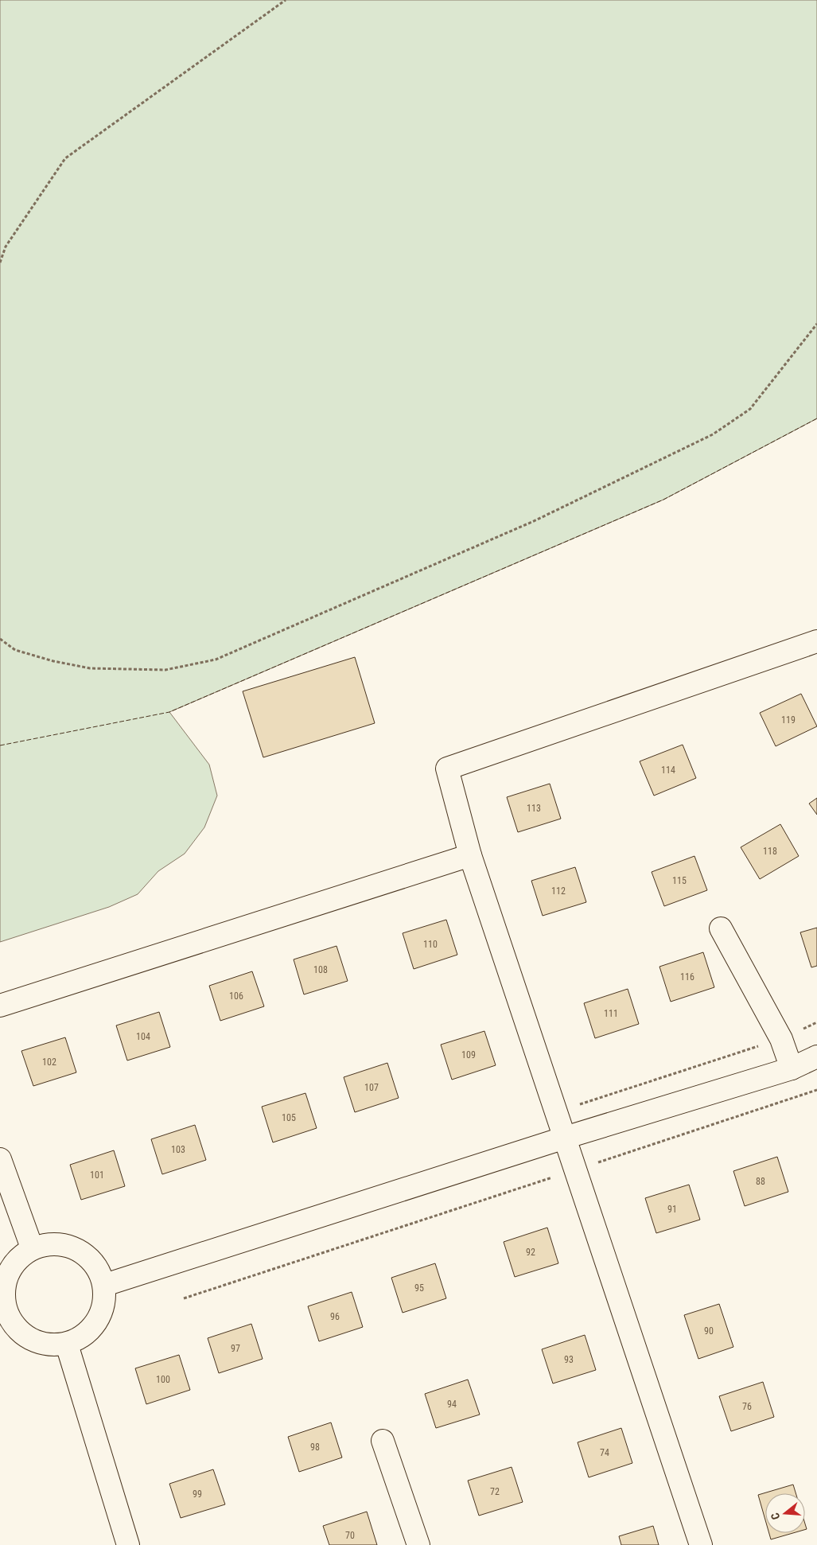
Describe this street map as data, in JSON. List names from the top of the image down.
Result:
{
  "house_numbers": [
    "119",
    "114",
    "113",
    "118",
    "115",
    "112",
    "110",
    "108",
    "116",
    "106",
    "111",
    "104",
    "109",
    "102",
    "107",
    "105",
    "103",
    "101",
    "88",
    "91",
    "92",
    "95",
    "96",
    "90",
    "97",
    "93",
    "100",
    "94",
    "76",
    "98",
    "74",
    "72",
    "99",
    "70"
  ],
  "north": "left"
}
